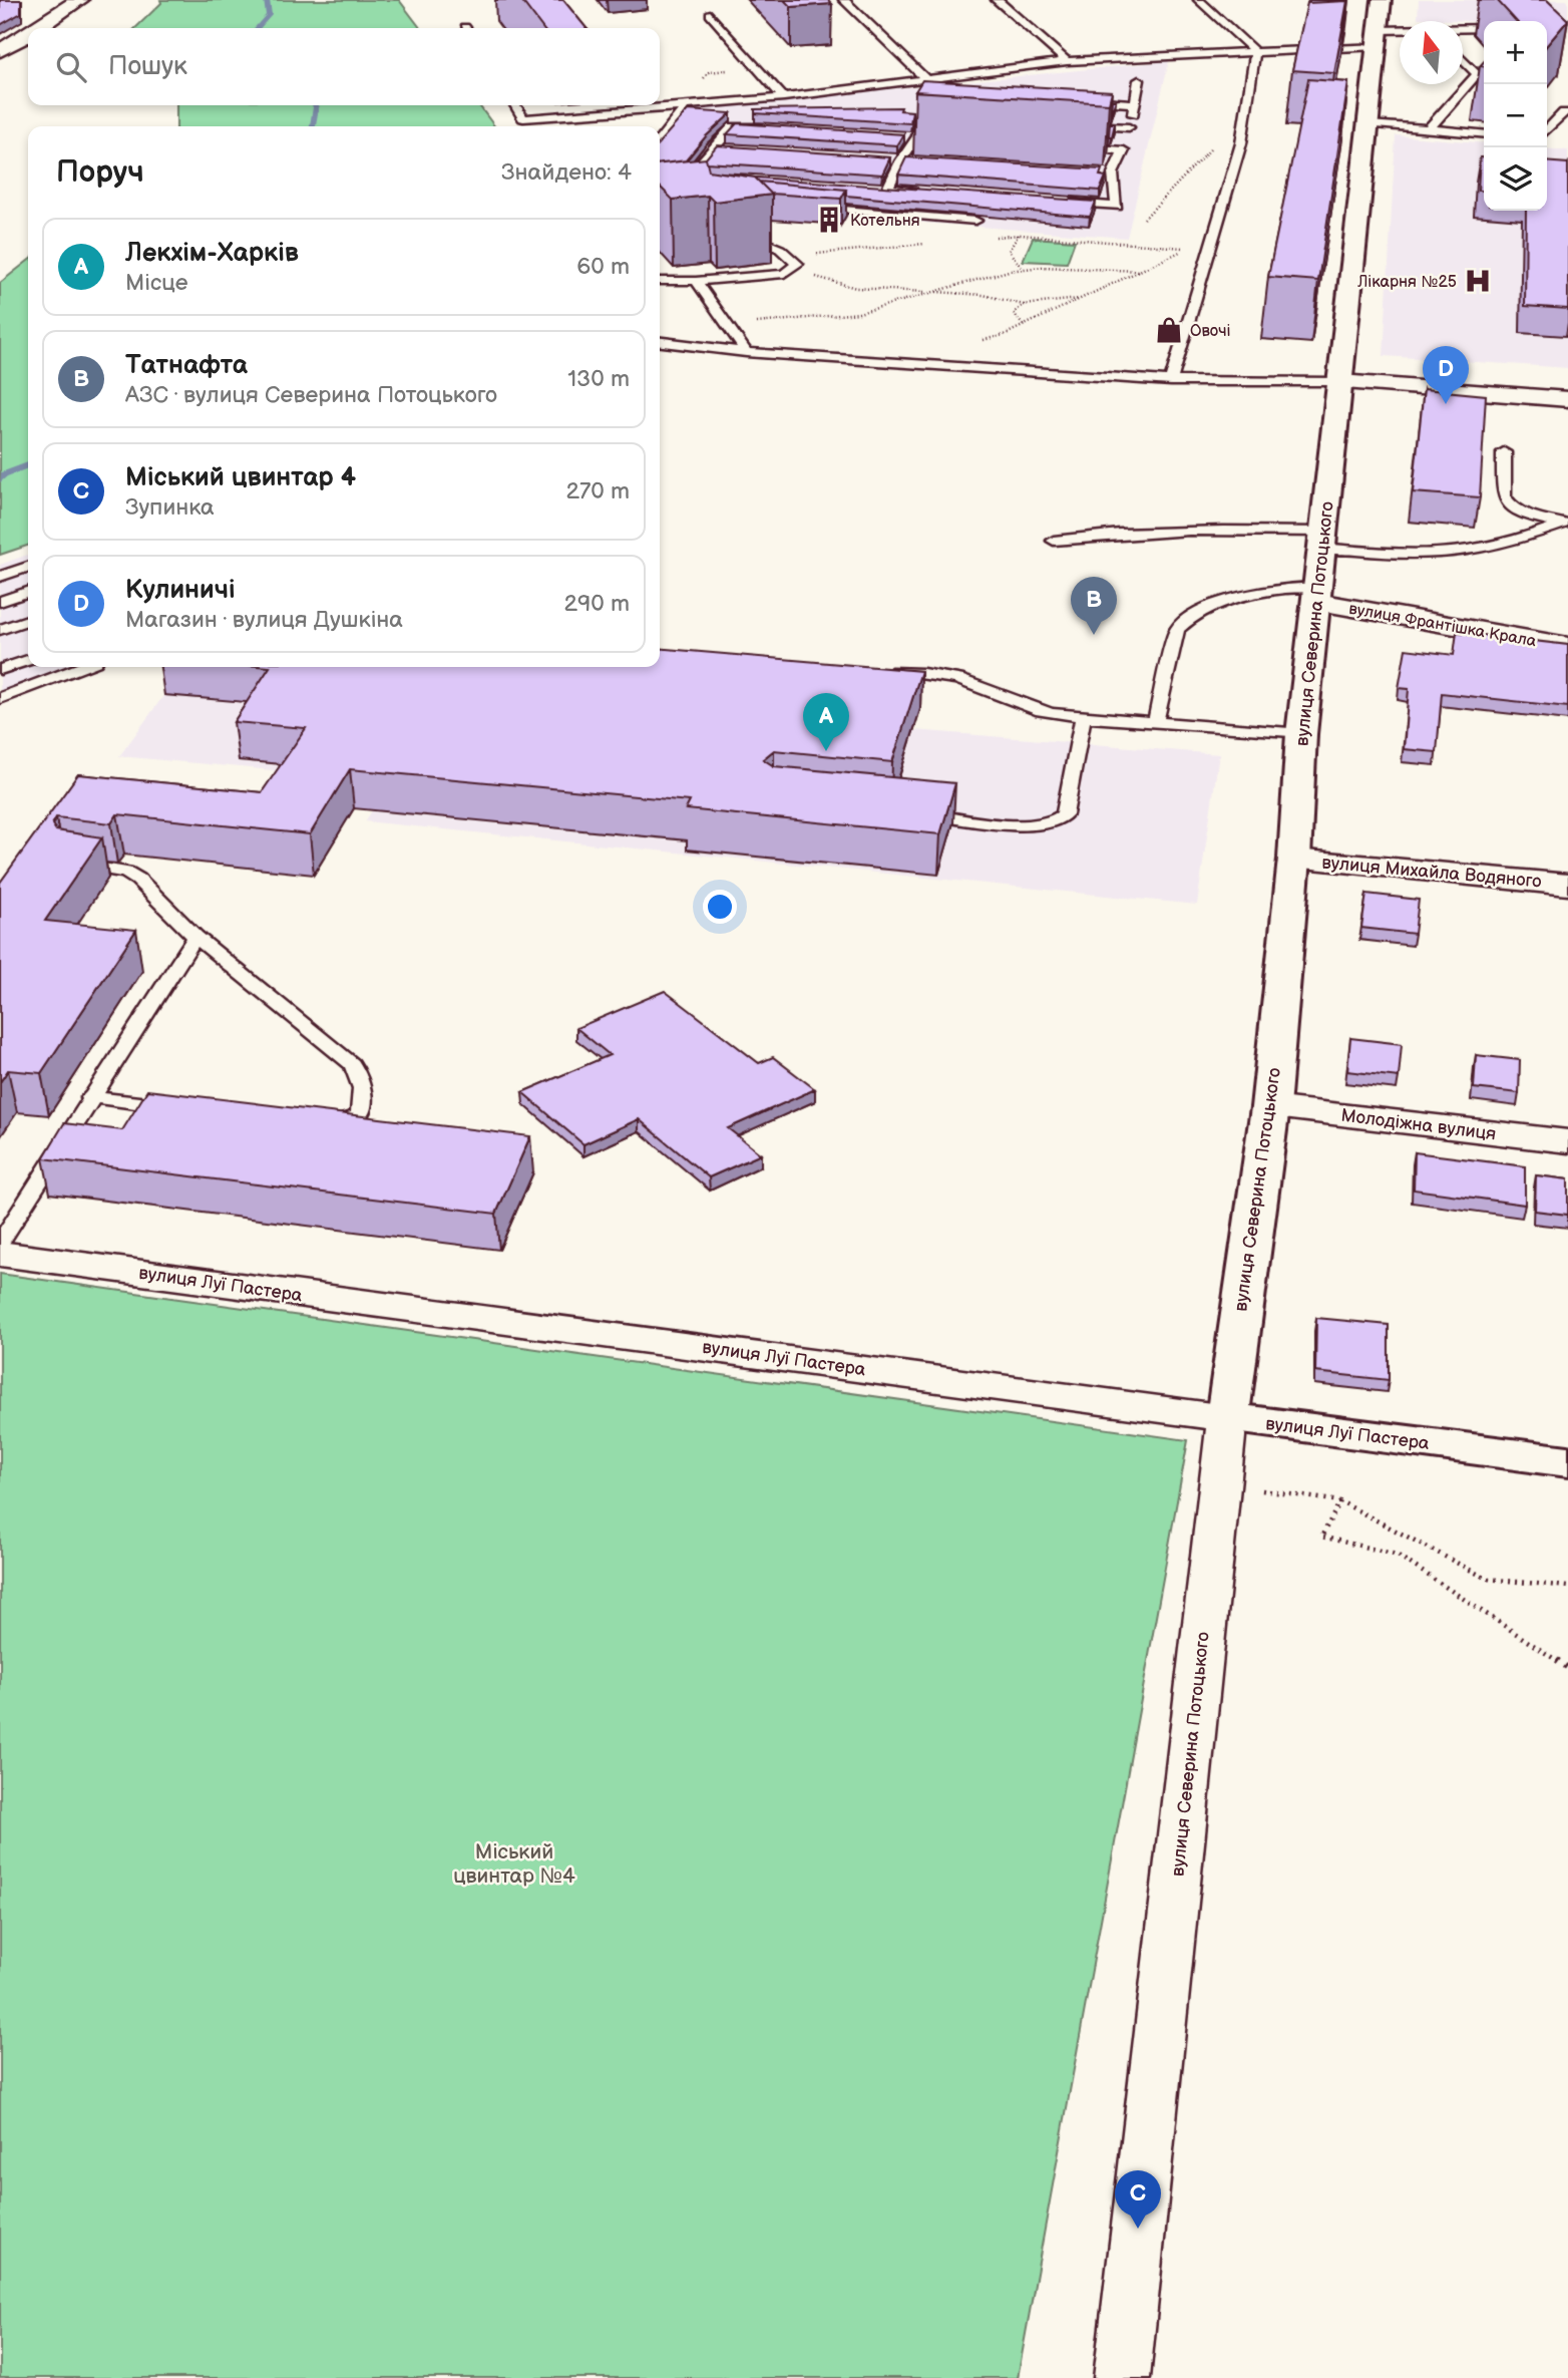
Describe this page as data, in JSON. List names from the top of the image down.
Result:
{
  "streets": {
    "street": [
      "вулиця Северина Потоцького",
      "вулиця Франтішка Крала",
      "вулиця Михайла Водяного",
      "Молодіжна вулиця",
      "вулиця Луї Пастера"
    ]
  },
  "crossings": [
    ["вулиця Северина Потоцького", "вулиця Франтішка Крала"],
    ["вулиця Северина Потоцького", "вулиця Михайла Водяного"],
    ["вулиця Северина Потоцького", "Молодіжна вулиця"],
    ["вулиця Северина Потоцького", "вулиця Луї Пастера"]
  ],
  "parks": ["Міський цвинтар №4"],
  "places": {
    "building": ["Котельня"],
    "hospital": ["Лікарня №25"],
    "shop": ["Овочі"]
  },
  "north": "top",
  "page": {
    "map_buttons": ["+", "−"],
    "search": "Пошук",
    "heading": ["Поруч", "Знайдено: 4"],
    "list": [
      {
        "mark": "A",
        "name": "Лекхім-Харків",
        "note": "Місце",
        "value": "60 m"
      },
      {
        "mark": "B",
        "name": "Татнафта",
        "note": "АЗС · вулиця Северина Потоцького",
        "value": "130 m"
      },
      {
        "mark": "C",
        "name": "Міський цвинтар 4",
        "note": "Зупинка",
        "value": "270 m"
      },
      {
        "mark": "D",
        "name": "Кулиничі",
        "note": "Магазин · вулиця Душкіна",
        "value": "290 m"
      }
    ],
    "pins": [
      "D",
      "B",
      "A",
      "C"
    ]
  }
}
